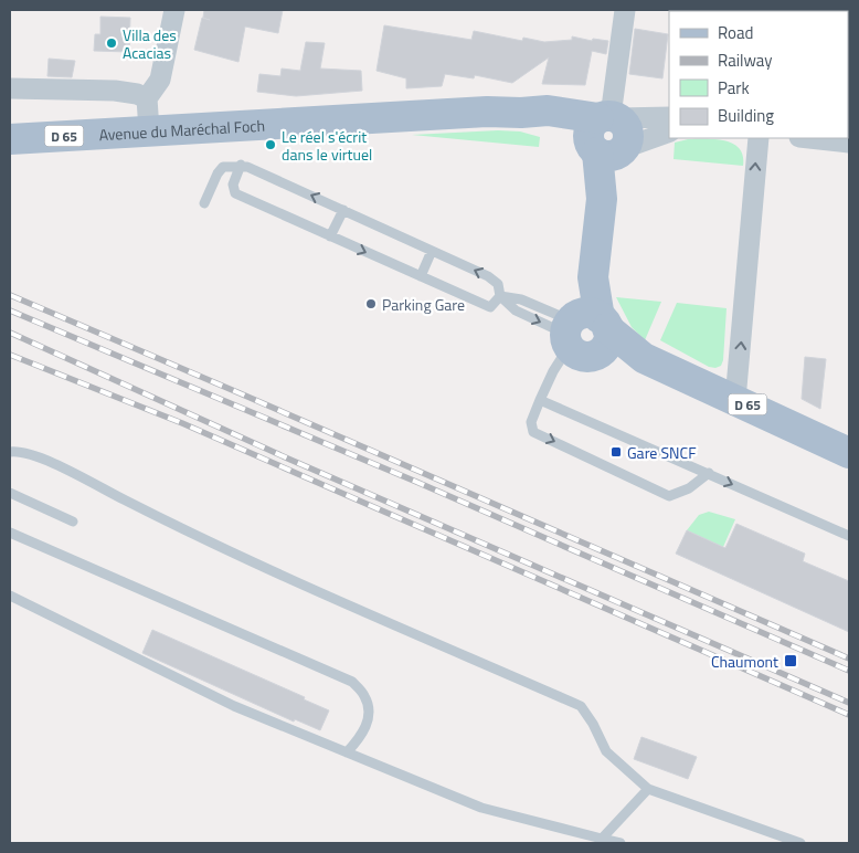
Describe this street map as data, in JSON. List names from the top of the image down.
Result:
{
  "streets": {
    "main road": ["Avenue du Maréchal Foch", "D 65"]
  },
  "places": {
    "other": ["Villa des Acacias", "Le réel s'écrit dans le virtuel", "Parking Gare"],
    "transit": ["Gare SNCF", "Chaumont"]
  },
  "legend": [
    "Road",
    "Railway",
    "Park",
    "Building"
  ]
}
